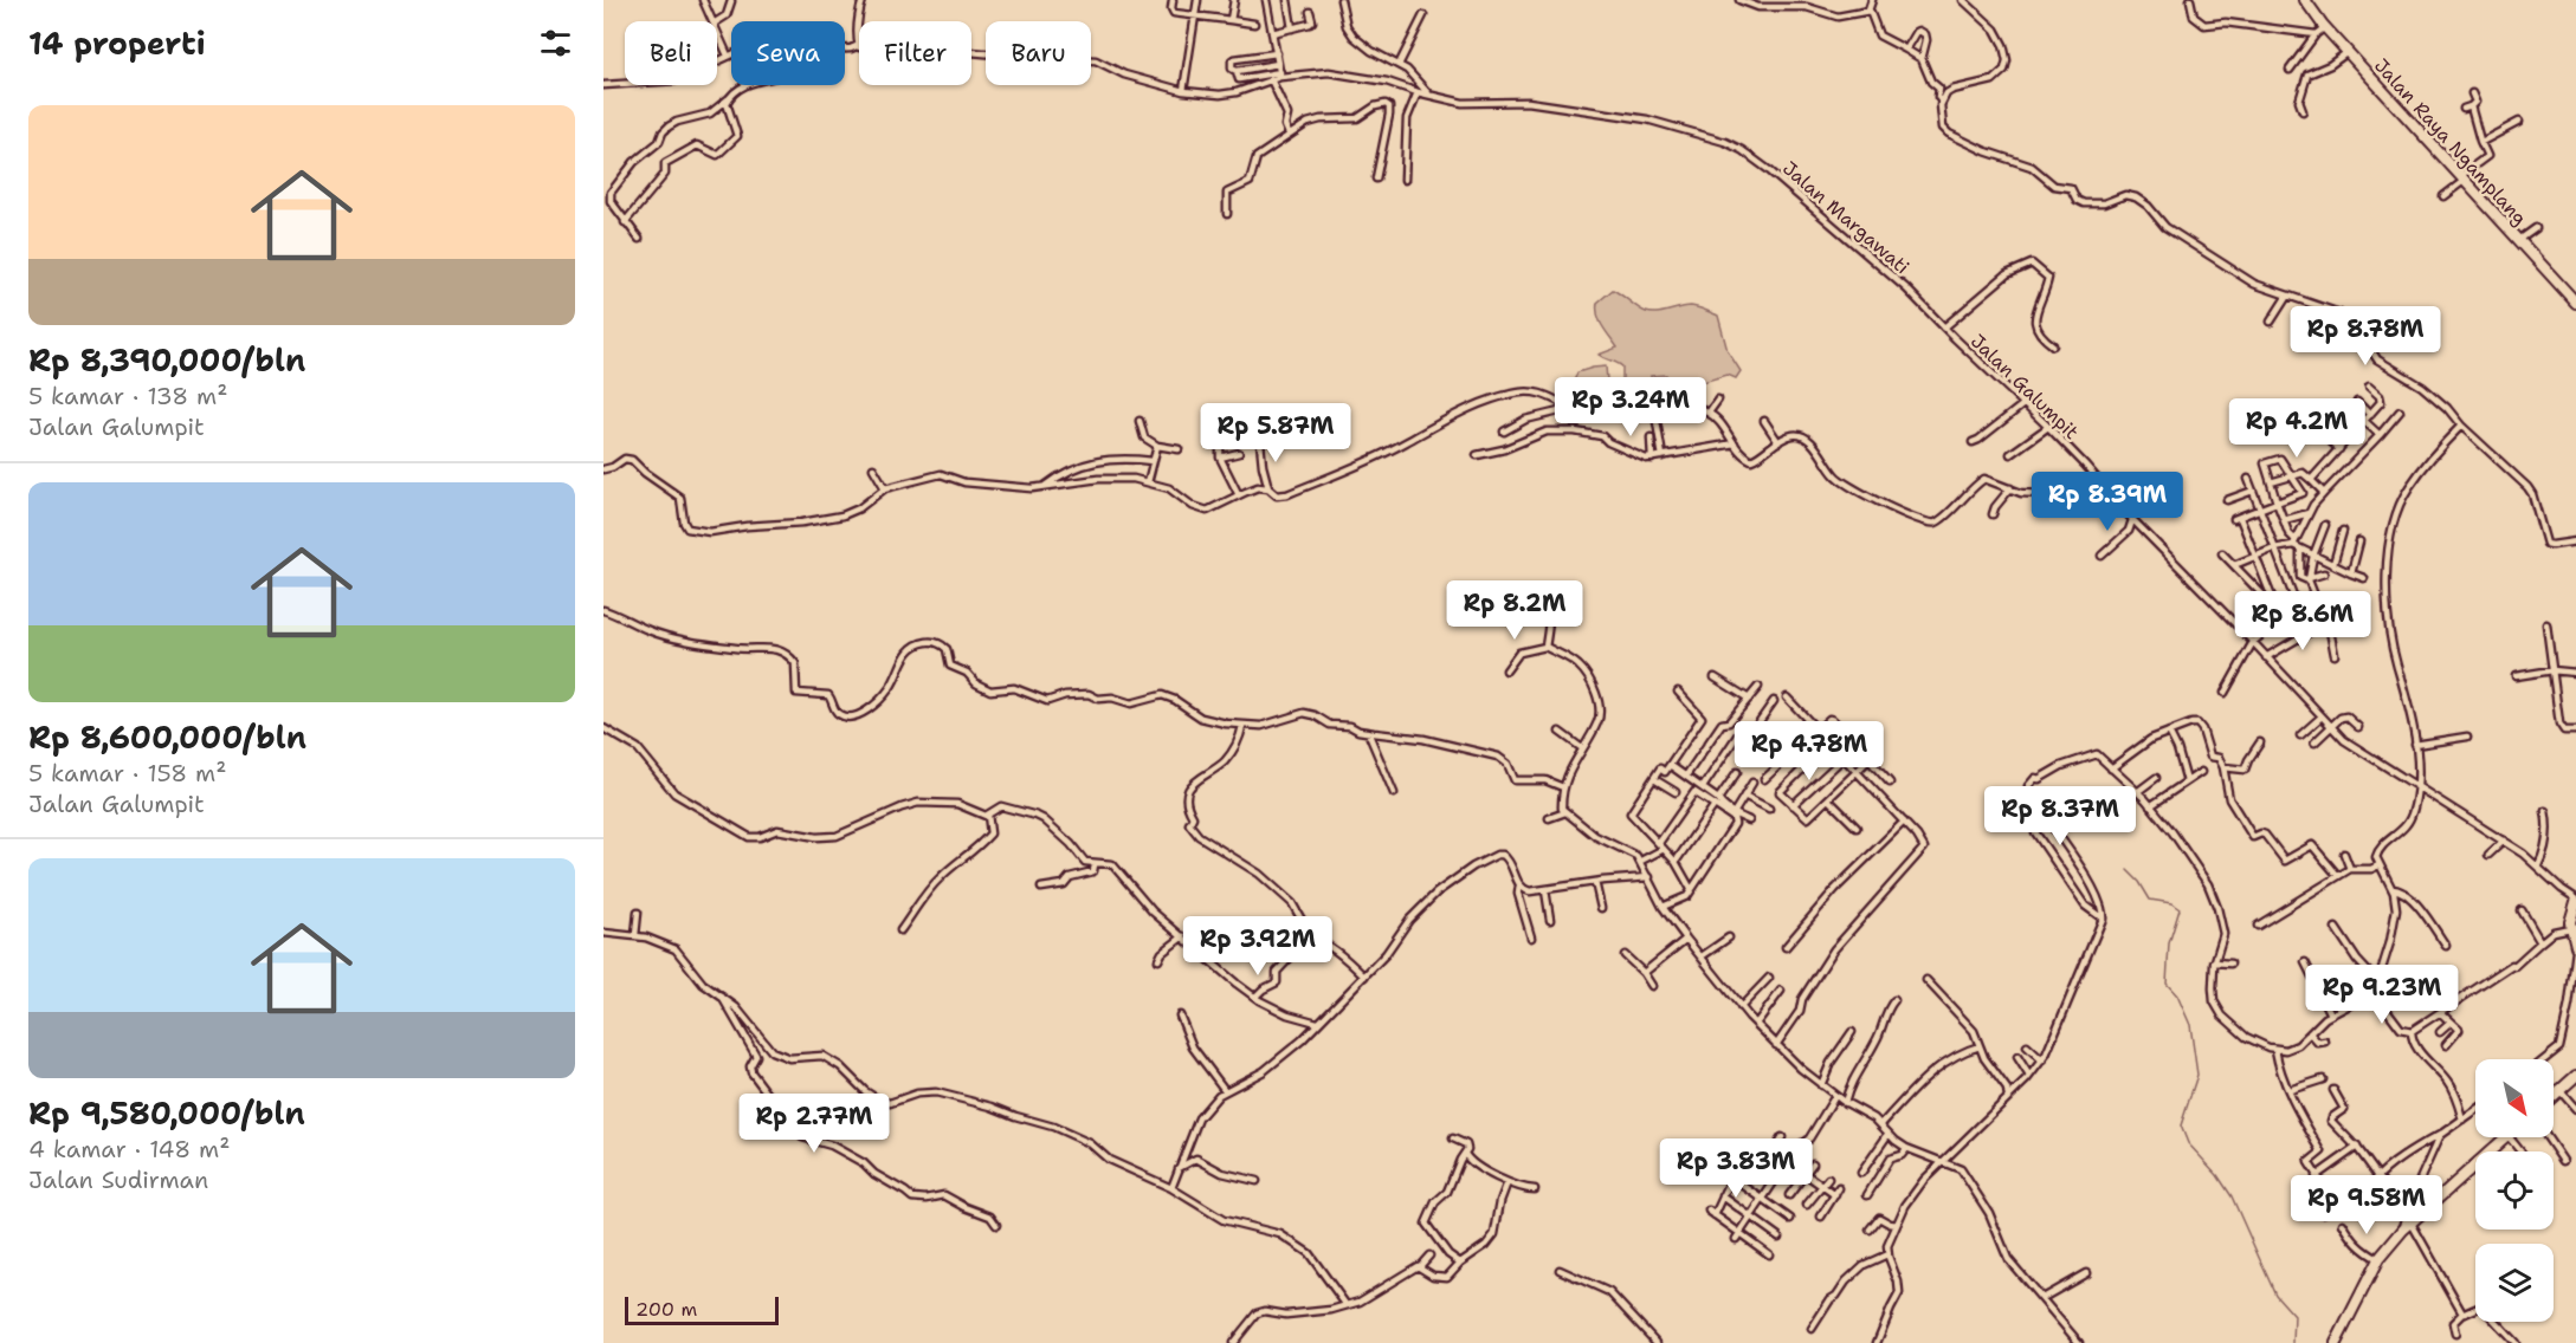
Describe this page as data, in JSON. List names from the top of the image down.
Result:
{
  "streets": {
    "main road": ["Jalan Raya Ngamplang"],
    "street": ["Jalan Margawati", "Jalan Galumpit"]
  },
  "crossings": [
    ["Jalan Margawati", "Jalan Galumpit"]
  ],
  "scale_bar": "200 m",
  "north": "bottom right",
  "page": {
    "heading": "14 properti",
    "chip": [
      "Beli",
      "Sewa",
      "Filter",
      "Baru"
    ],
    "list": [
      {
        "name": "Rp 8,390,000/bln",
        "note": "5 kamar · 138 m² · Jalan Galumpit"
      },
      {
        "name": "Rp 8,600,000/bln",
        "note": "5 kamar · 158 m² · Jalan Galumpit"
      },
      {
        "name": "Rp 9,580,000/bln",
        "note": "4 kamar · 148 m² · Jalan Sudirman"
      }
    ],
    "price": [
      "Rp 8.78M",
      "Rp 3.24M",
      "Rp 4.2M",
      "Rp 5.87M",
      "Rp 8.39M",
      "Rp 8.2M",
      "Rp 8.6M",
      "Rp 4.78M",
      "Rp 8.37M",
      "Rp 3.92M",
      "Rp 9.23M",
      "Rp 2.77M",
      "Rp 3.83M",
      "Rp 9.58M"
    ],
    "scale": "200 m"
  }
}
